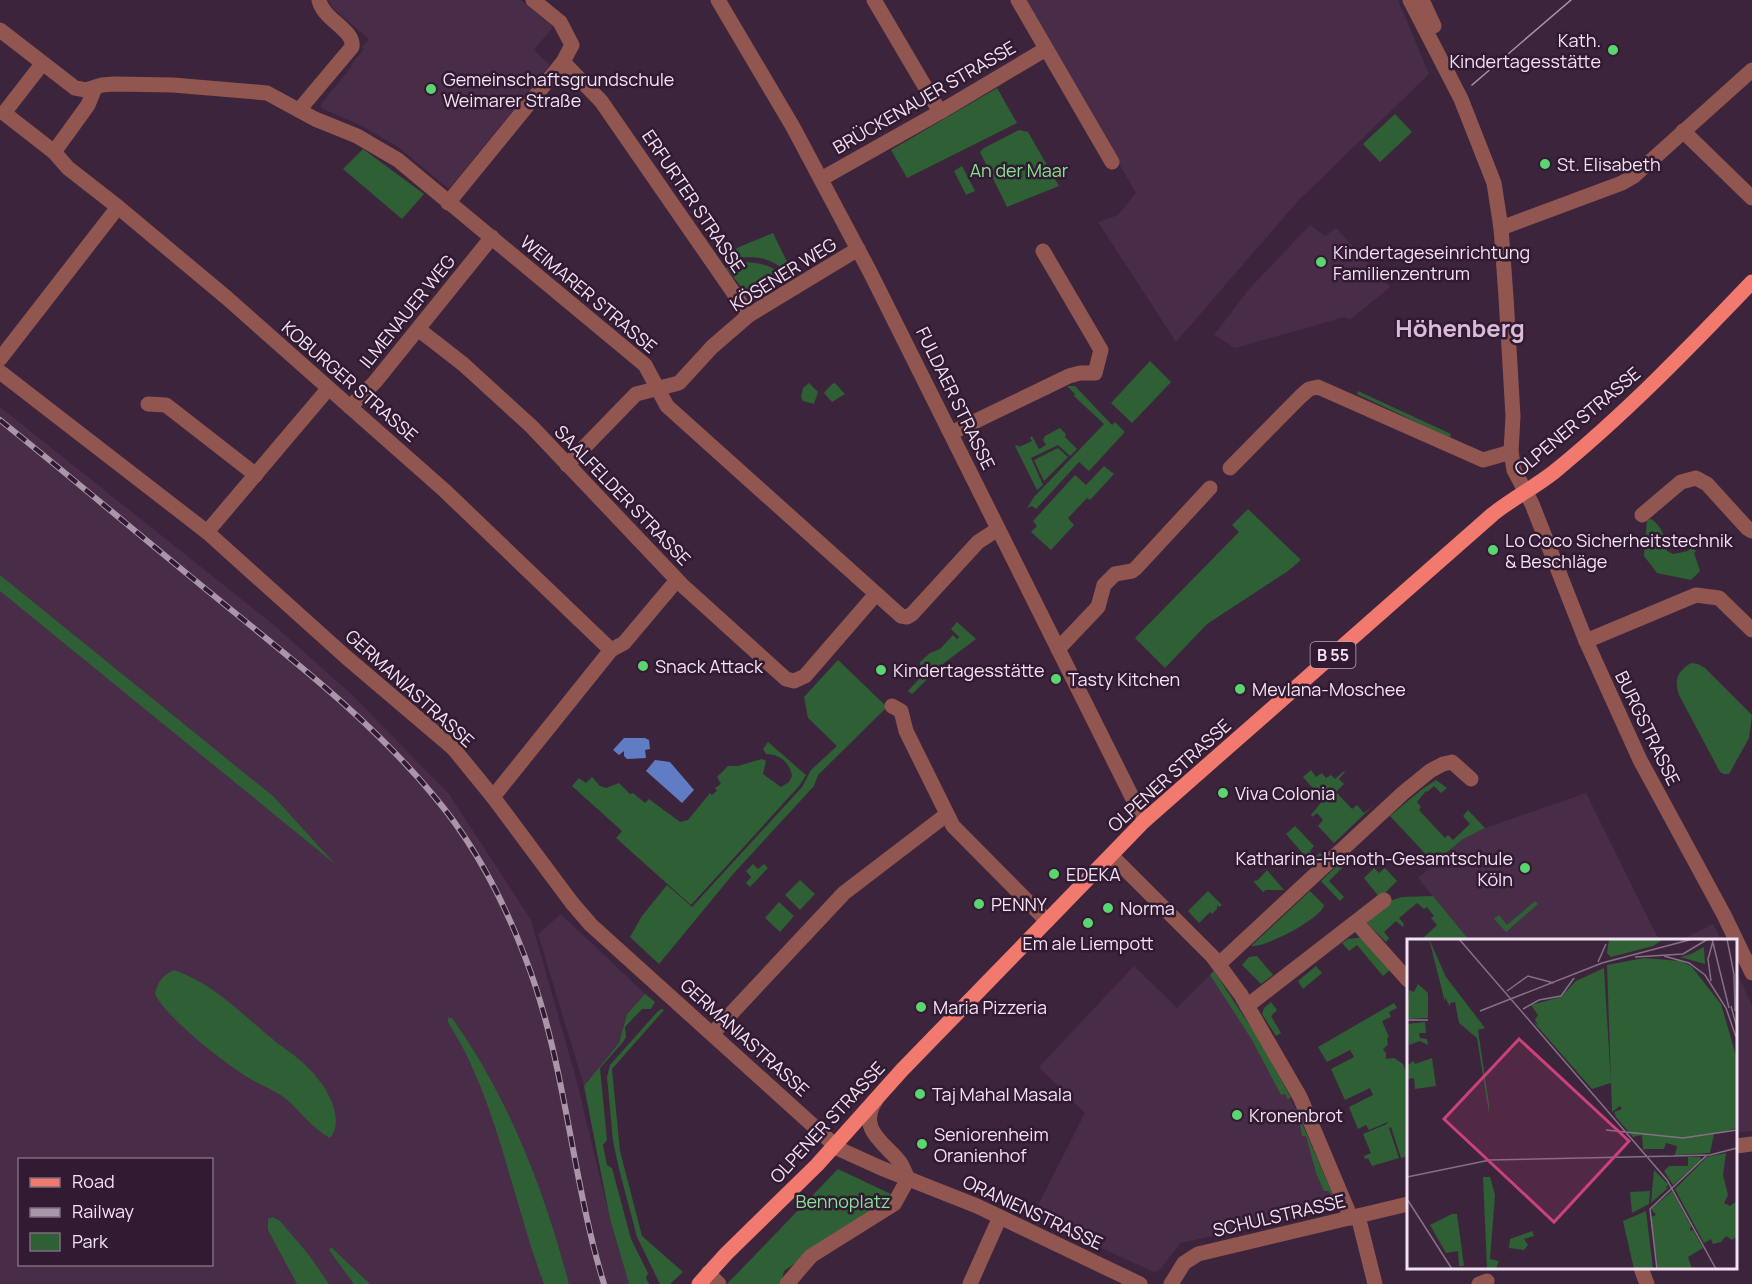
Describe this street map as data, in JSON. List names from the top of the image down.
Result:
{
  "streets": {
    "main road": ["OLPENER STRASSE", "B 55"],
    "street": [
      "BRÜCKENAUER STRASSE",
      "ERFURTER STRASSE",
      "KÖSENER WEG",
      "WEIMARER STRASSE",
      "ILMENAUER WEG",
      "KOBURGER STRASSE",
      "FULDAER STRASSE",
      "SAALFELDER STRASSE",
      "GERMANIASTRASSE",
      "BURGSTRASSE",
      "ORANIENSTRASSE",
      "SCHULSTRASSE"
    ]
  },
  "crossings": [
    ["BRÜCKENAUER STRASSE", "FULDAER STRASSE"],
    ["ERFURTER STRASSE", "KÖSENER WEG"],
    ["KÖSENER WEG", "WEIMARER STRASSE"],
    ["KÖSENER WEG", "FULDAER STRASSE"],
    ["KÖSENER WEG", "SAALFELDER STRASSE"],
    ["WEIMARER STRASSE", "ILMENAUER WEG"],
    ["WEIMARER STRASSE", "FULDAER STRASSE"],
    ["WEIMARER STRASSE", "SAALFELDER STRASSE"],
    ["ILMENAUER WEG", "KOBURGER STRASSE"],
    ["ILMENAUER WEG", "SAALFELDER STRASSE"],
    ["FULDAER STRASSE", "OLPENER STRASSE"],
    ["OLPENER STRASSE", "GERMANIASTRASSE"],
    ["OLPENER STRASSE", "BURGSTRASSE"],
    ["OLPENER STRASSE", "ORANIENSTRASSE"],
    ["GERMANIASTRASSE", "ORANIENSTRASSE"]
  ],
  "districts": ["Höhenberg"],
  "parks": ["An der Maar", "Bennoplatz"],
  "places": [
    "Kath. Kindertagesstätte",
    "Gemeinschaftsgrundschule Weimarer Straße",
    "St. Elisabeth",
    "Kindertageseinrichtung Familienzentrum",
    "Lo Coco Sicherheitstechnik & Beschläge",
    "Snack Attack",
    "Kindertagesstätte",
    "Tasty Kitchen",
    "Mevlana-Moschee",
    "Viva Colonia",
    "Katharina-Henoth-Gesamtschule Köln",
    "EDEKA",
    "PENNY",
    "Norma",
    "Em ale Liempott",
    "Maria Pizzeria",
    "Taj Mahal Masala",
    "Kronenbrot",
    "Seniorenheim Oranienhof"
  ],
  "legend": ["Road", "Railway", "Park"]
}
